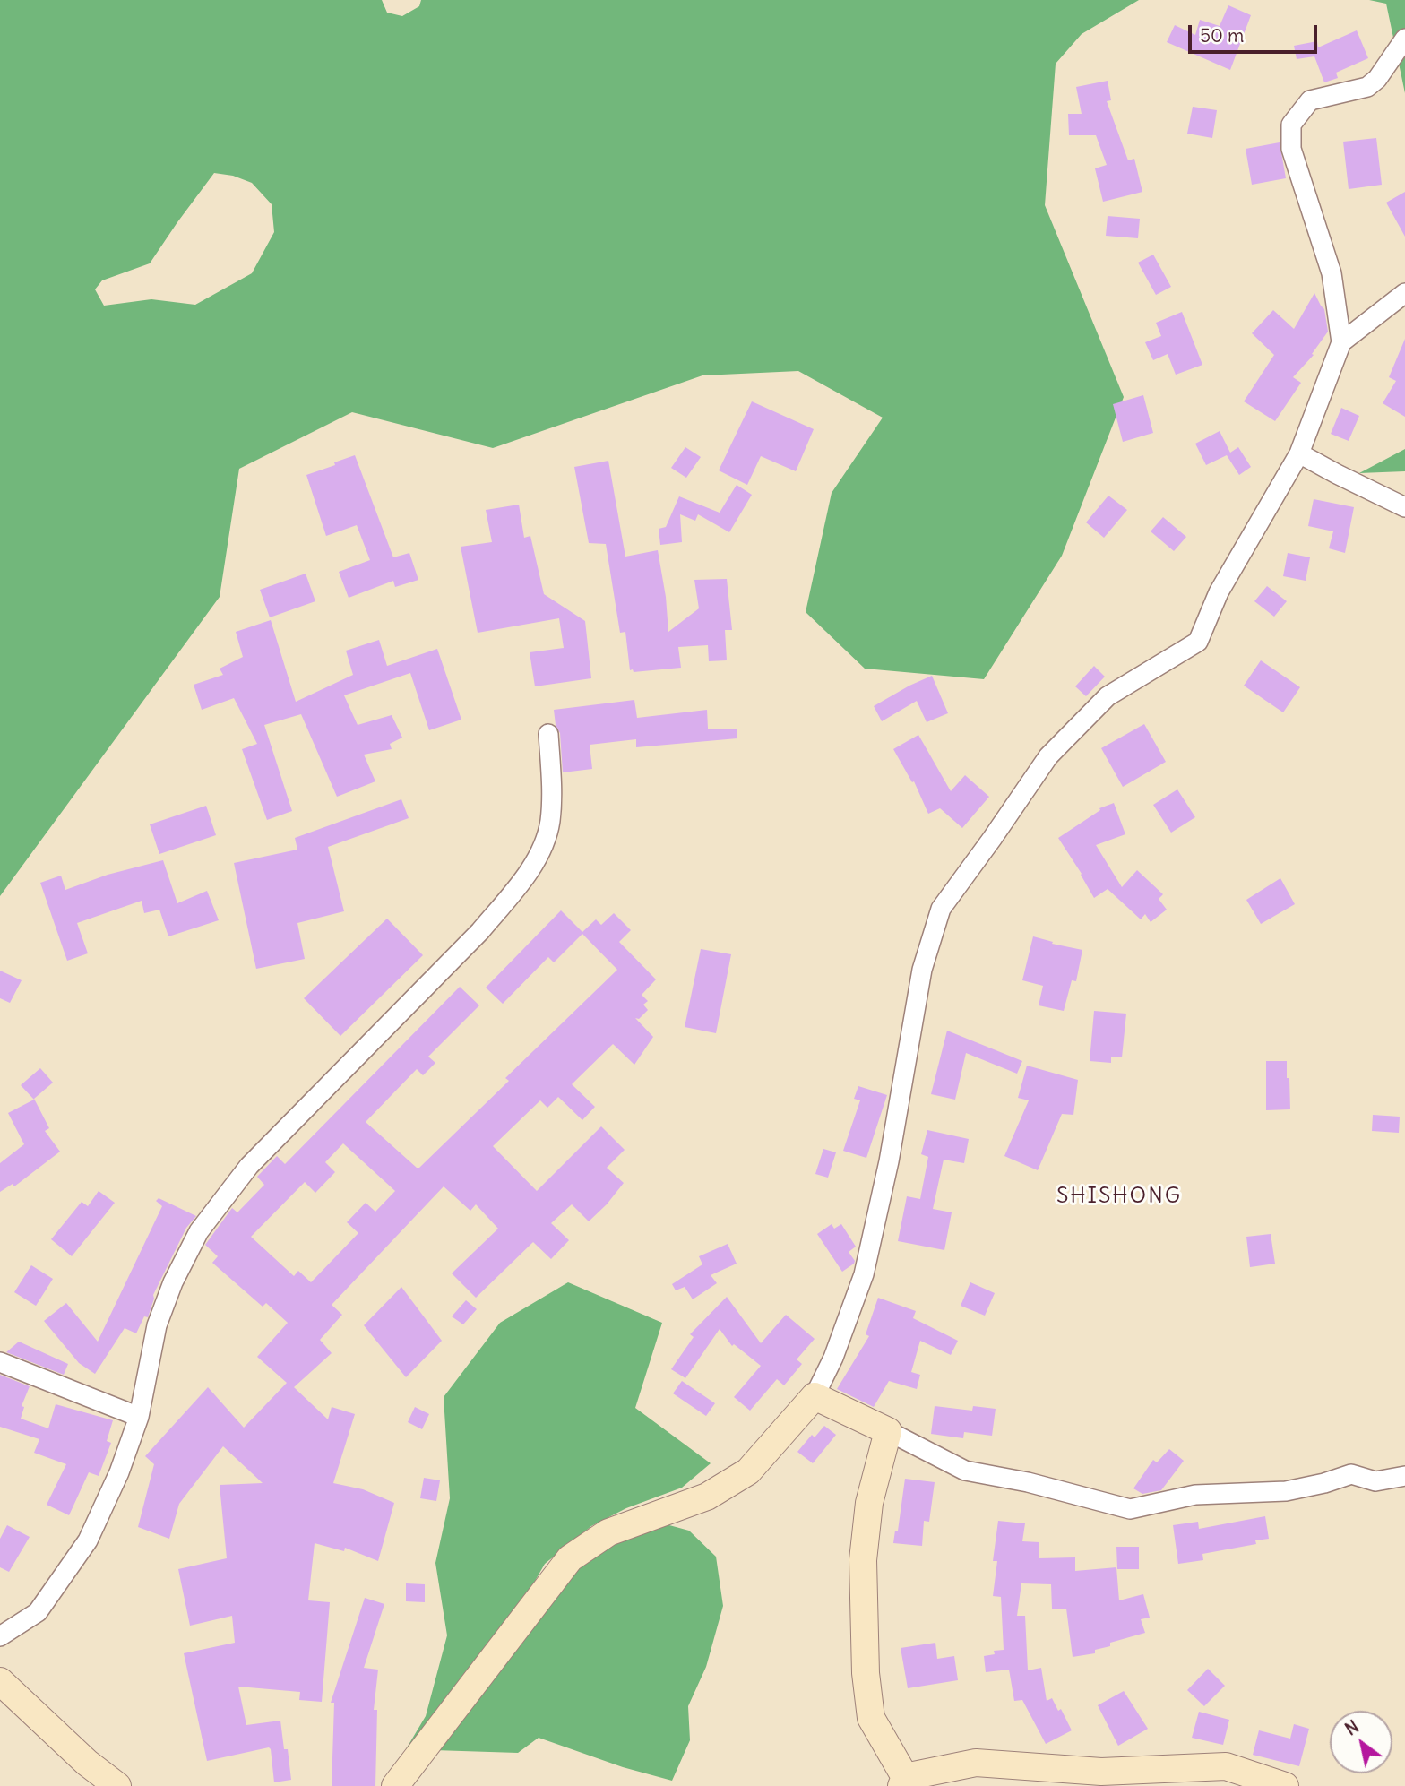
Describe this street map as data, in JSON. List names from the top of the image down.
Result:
{
  "districts": ["SHISHONG"],
  "scale_bar": "50 m",
  "north": "top left"
}
